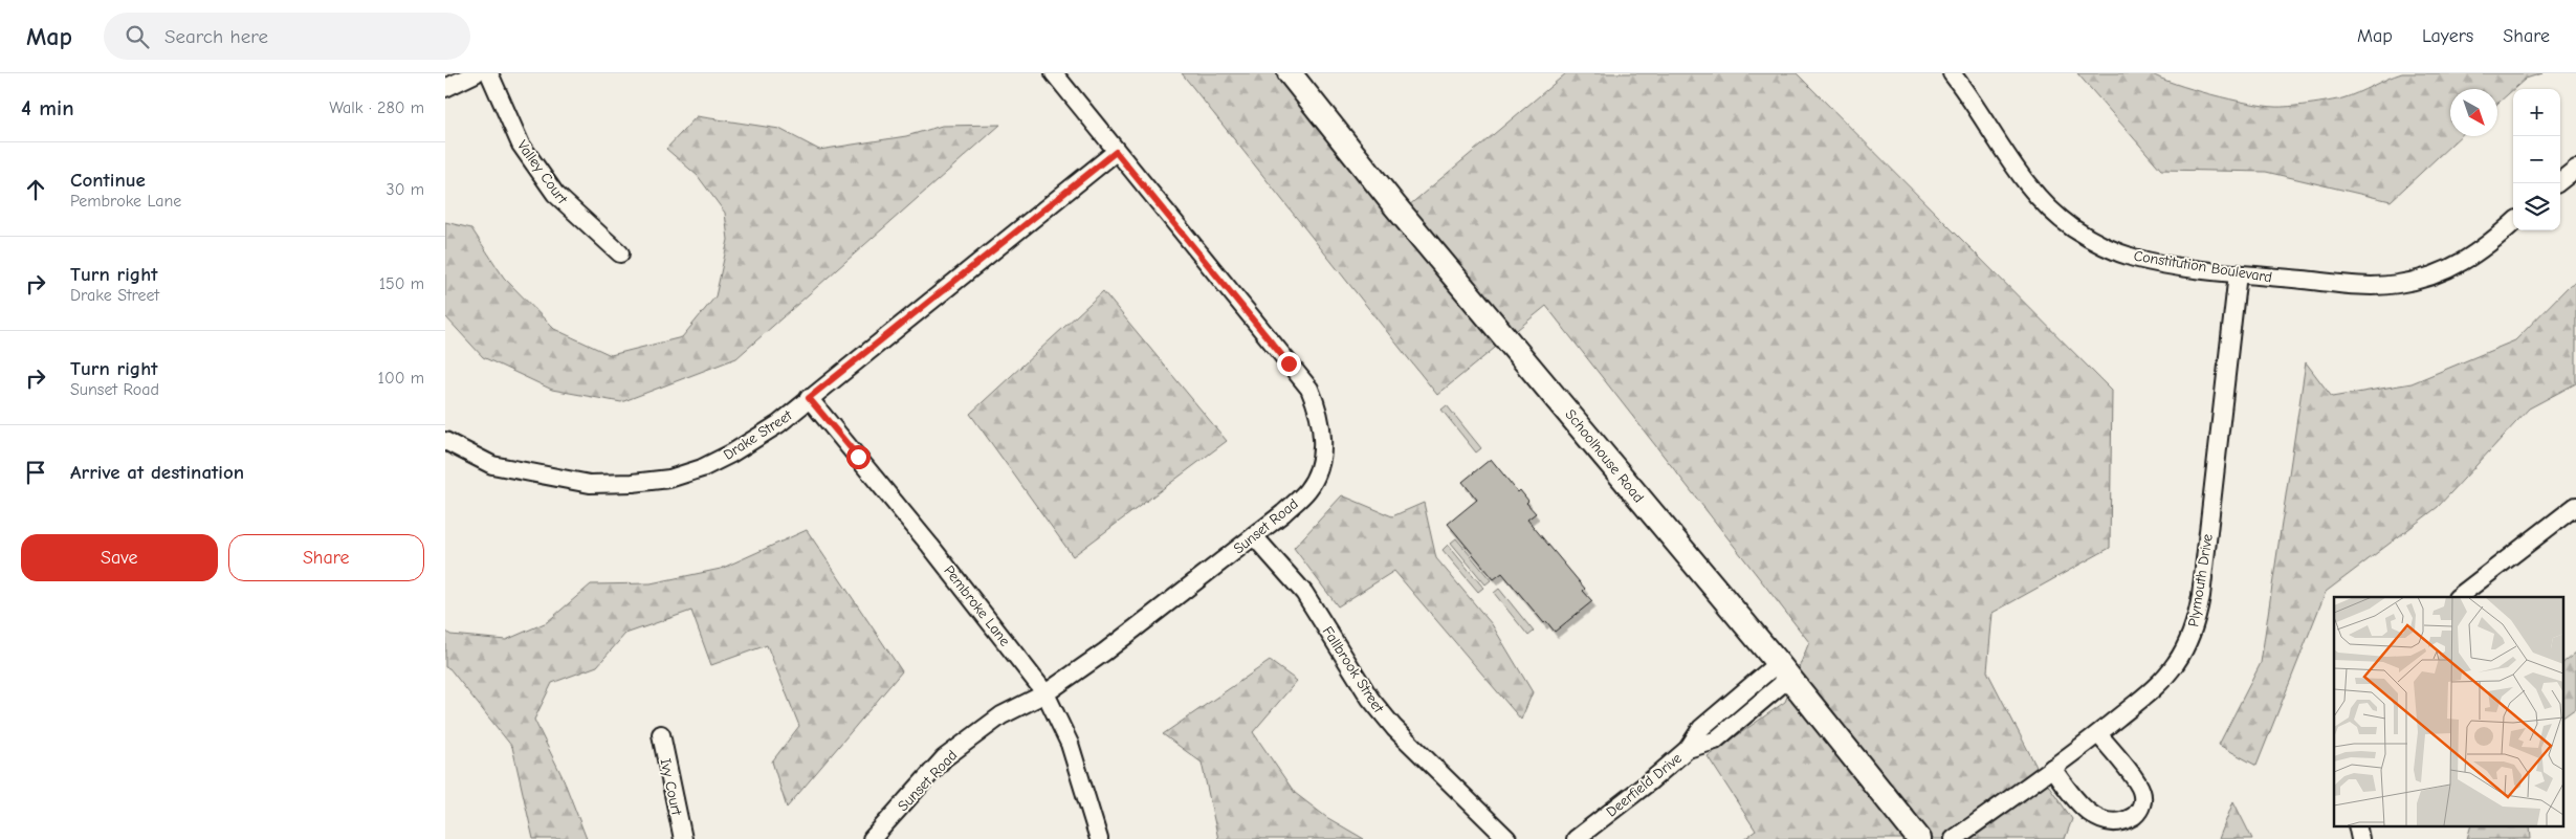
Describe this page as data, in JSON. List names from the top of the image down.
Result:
{
  "streets": {
    "street": [
      "Valley Court",
      "Constitution Boulevard",
      "Drake Street",
      "Schoolhouse Road",
      "Sunset Road",
      "Plymouth Drive",
      "Pembroke Lane",
      "Fallbrook Street",
      "Deerfield Drive",
      "Ivy Court"
    ]
  },
  "crossings": [
    ["Constitution Boulevard", "Plymouth Drive"],
    ["Drake Street", "Sunset Road"],
    ["Drake Street", "Pembroke Lane"],
    ["Schoolhouse Road", "Deerfield Drive"],
    ["Sunset Road", "Pembroke Lane"],
    ["Sunset Road", "Fallbrook Street"]
  ],
  "north": "bottom right",
  "page": {
    "header": "Map",
    "search": "Search here",
    "nav": ["Map", "Layers", "Share"],
    "heading": ["4 min", "Walk · 280 m"],
    "map_buttons": ["+", "−"],
    "list": [
      ["Continue", "Pembroke Lane", "30 m"],
      ["Turn right", "Drake Street", "150 m"],
      ["Turn right", "Sunset Road", "100 m"],
      "Arrive at destination"
    ],
    "buttons": ["Save", "Share"]
  }
}
